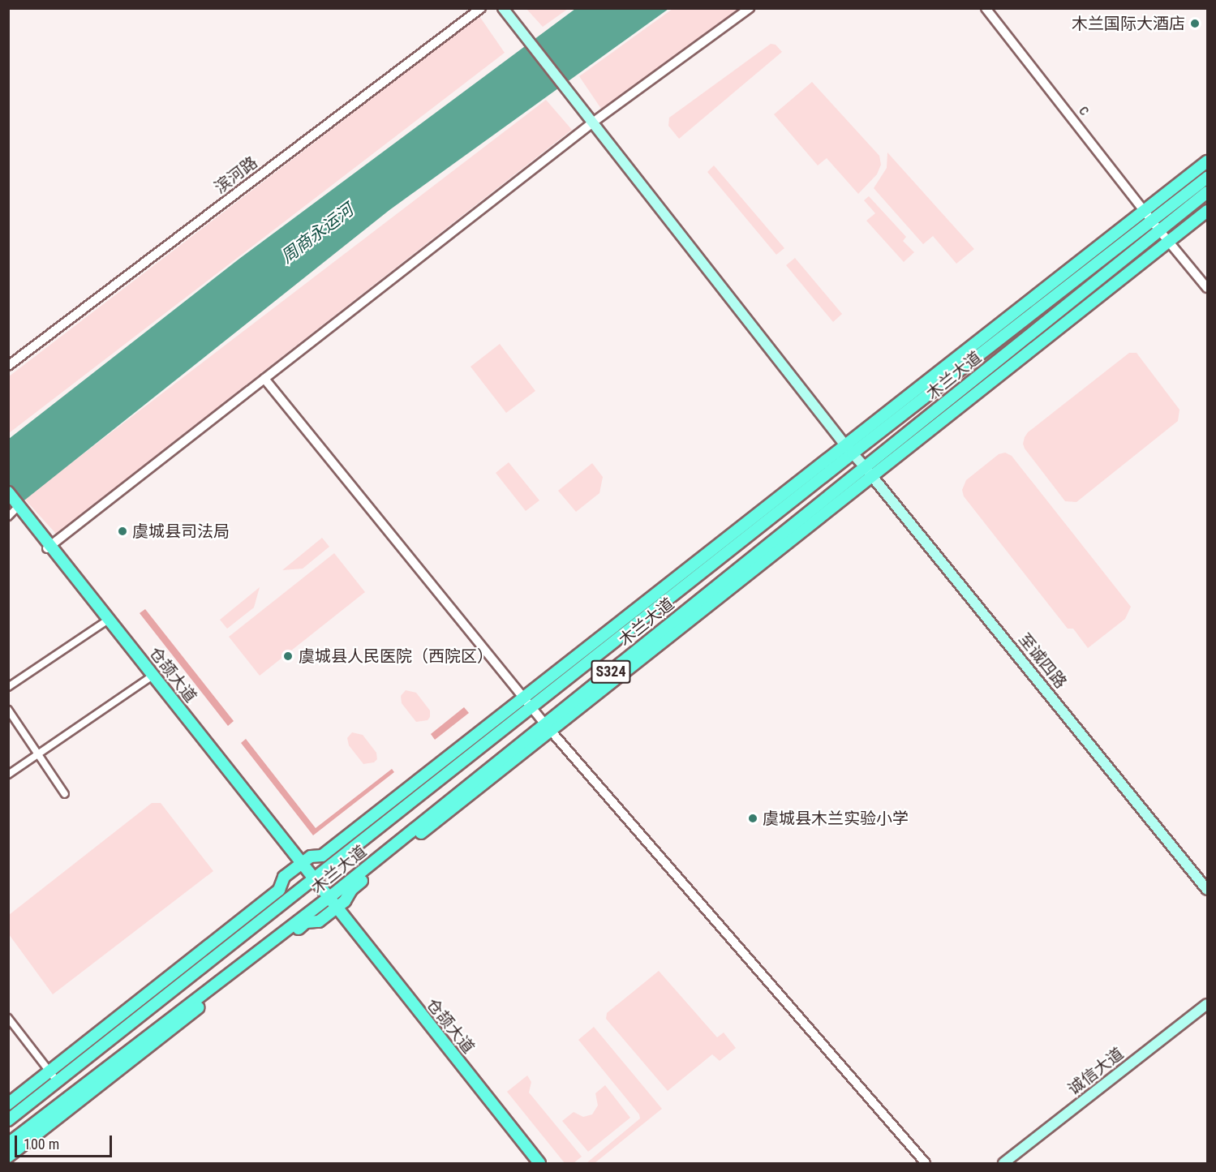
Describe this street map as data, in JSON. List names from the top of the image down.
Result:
{
  "streets": {
    "main road": [
      "木兰大道",
      "至诚四路",
      "S324",
      "仓颉大道",
      "诚信大道"
    ],
    "street": ["c", "滨河路"]
  },
  "crossings": [
    ["c", "木兰大道"],
    ["木兰大道", "至诚四路"],
    ["木兰大道", "仓颉大道"]
  ],
  "water": ["周商永运河"],
  "places": [
    "木兰国际大酒店",
    "虞城县司法局",
    "虞城县人民医院（西院区）",
    "虞城县木兰实验小学"
  ],
  "scale_bar": "100 m"
}
